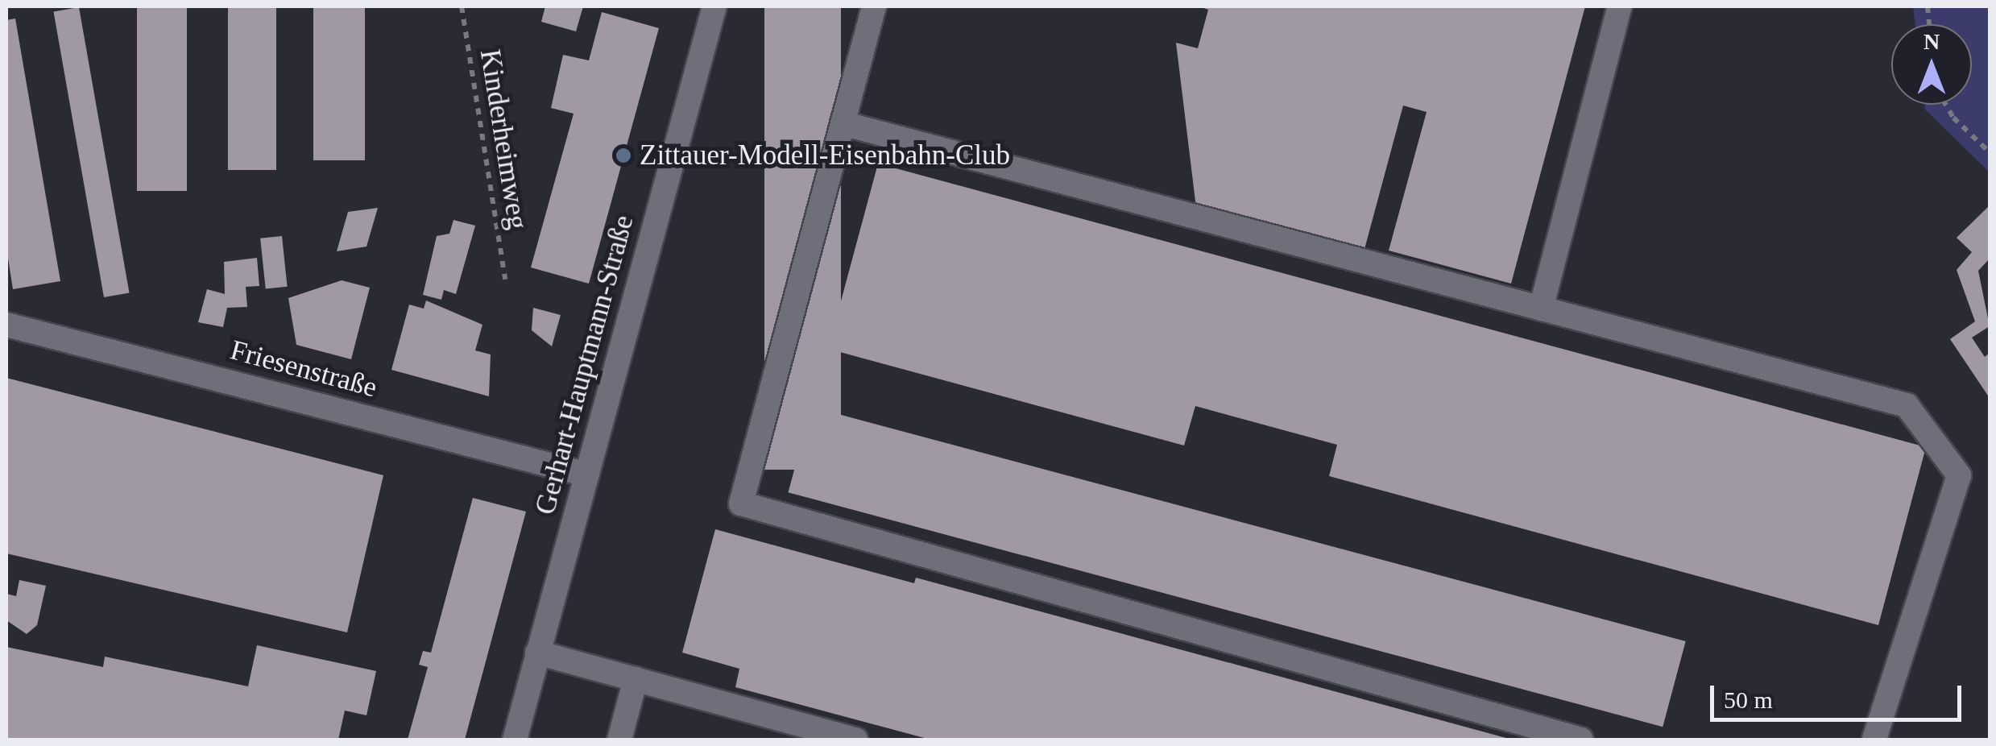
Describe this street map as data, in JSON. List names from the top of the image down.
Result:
{
  "streets": {
    "street": ["Gerhart-Hauptmann-Straße", "Friesenstraße"],
    "path": ["Kinderheimweg"]
  },
  "crossings": [
    ["Gerhart-Hauptmann-Straße", "Friesenstraße"]
  ],
  "places": ["Zittauer-Modell-Eisenbahn-Club"],
  "scale_bar": "50 m",
  "north": "top"
}
